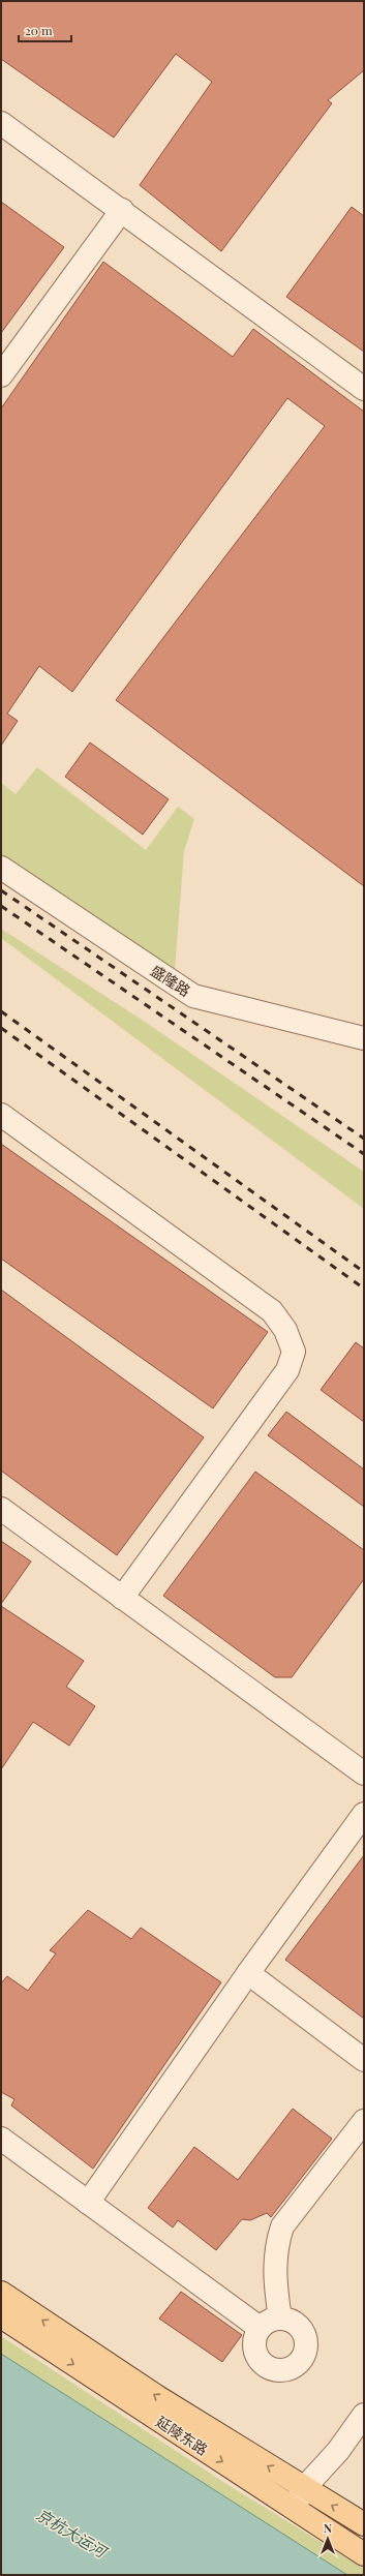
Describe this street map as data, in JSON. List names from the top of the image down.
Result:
{
  "streets": {
    "main road": ["延陵东路"],
    "street": ["盛隆路"]
  },
  "water": ["京杭大运河"],
  "scale_bar": "20 m",
  "north": "top"
}
